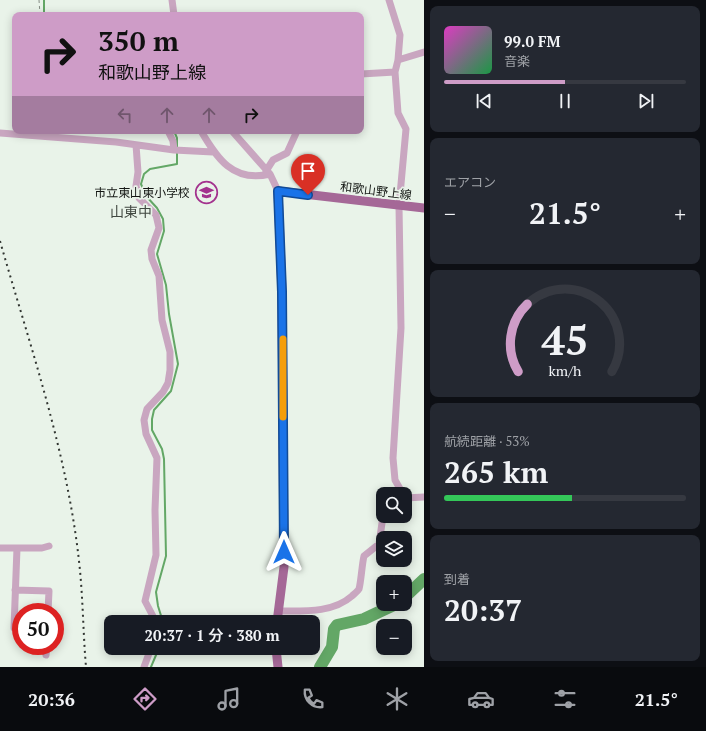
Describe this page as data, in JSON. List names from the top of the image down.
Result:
{
  "streets": {
    "main road": ["和歌山野上線"]
  },
  "districts": ["山東中"],
  "places": {
    "school or university": ["市立東山東小学校"]
  },
  "page": {
    "turn": ["350 m", "和歌山野上線"],
    "song": ["99.0 FM", "音楽"],
    "tile": [
      "エアコン",
      ["航続距離 · 53%", "265 km"],
      ["到着", "20:37"]
    ],
    "heat": ["−", "21.5°", "+"],
    "map_buttons": ["+", "−"],
    "limit": "50",
    "trip": "20:37 · 1 分 · 380 m",
    "tabs": ["20:36", "21.5°"],
    "gauge": ["45", "km/h"]
  }
}
